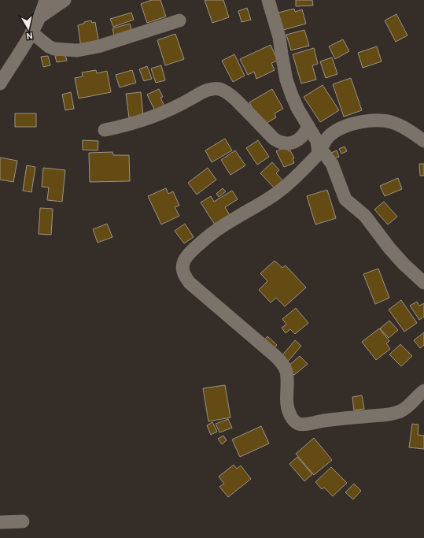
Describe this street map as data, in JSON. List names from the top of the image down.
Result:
{
  "north": "bottom"
}
